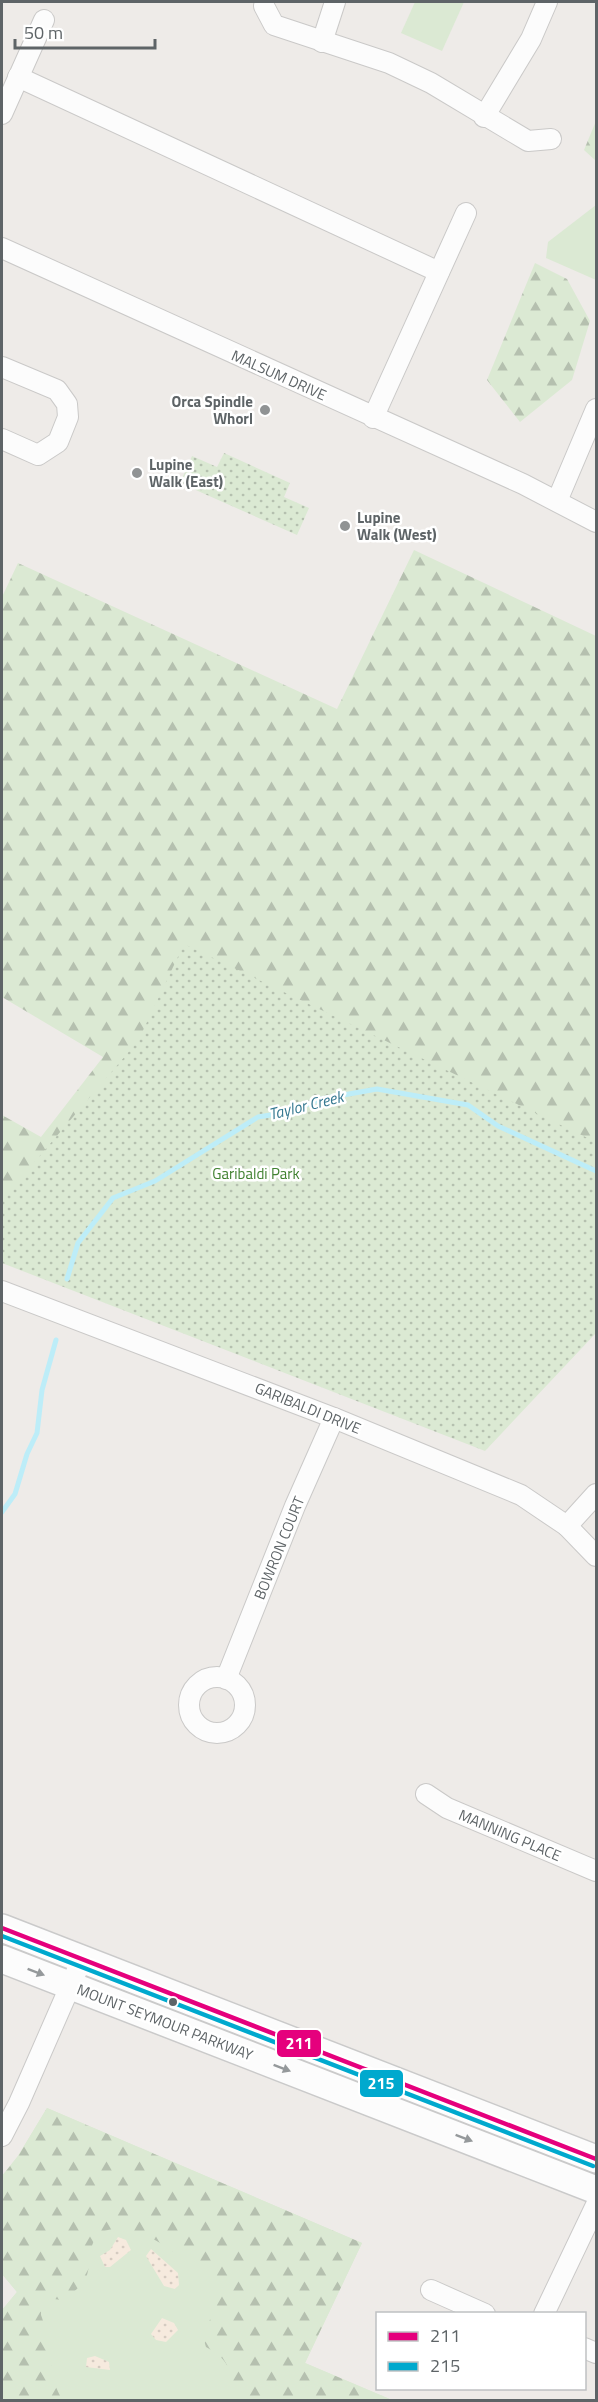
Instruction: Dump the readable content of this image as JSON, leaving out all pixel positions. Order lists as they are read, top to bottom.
{
  "streets": {
    "main road": ["MOUNT SEYMOUR PARKWAY"],
    "street": [
      "MALSUM DRIVE",
      "GARIBALDI DRIVE",
      "BOWRON COURT",
      "MANNING PLACE"
    ]
  },
  "crossings": [
    ["GARIBALDI DRIVE", "BOWRON COURT"]
  ],
  "water": ["Taylor Creek"],
  "parks": ["Garibaldi Park"],
  "places": ["Orca Spindle Whorl", "Lupine Walk (East)", "Lupine Walk (West)"],
  "lines": ["transit line 211", "transit line 215"],
  "legend": ["211", "215"],
  "scale_bar": "50 m"
}
